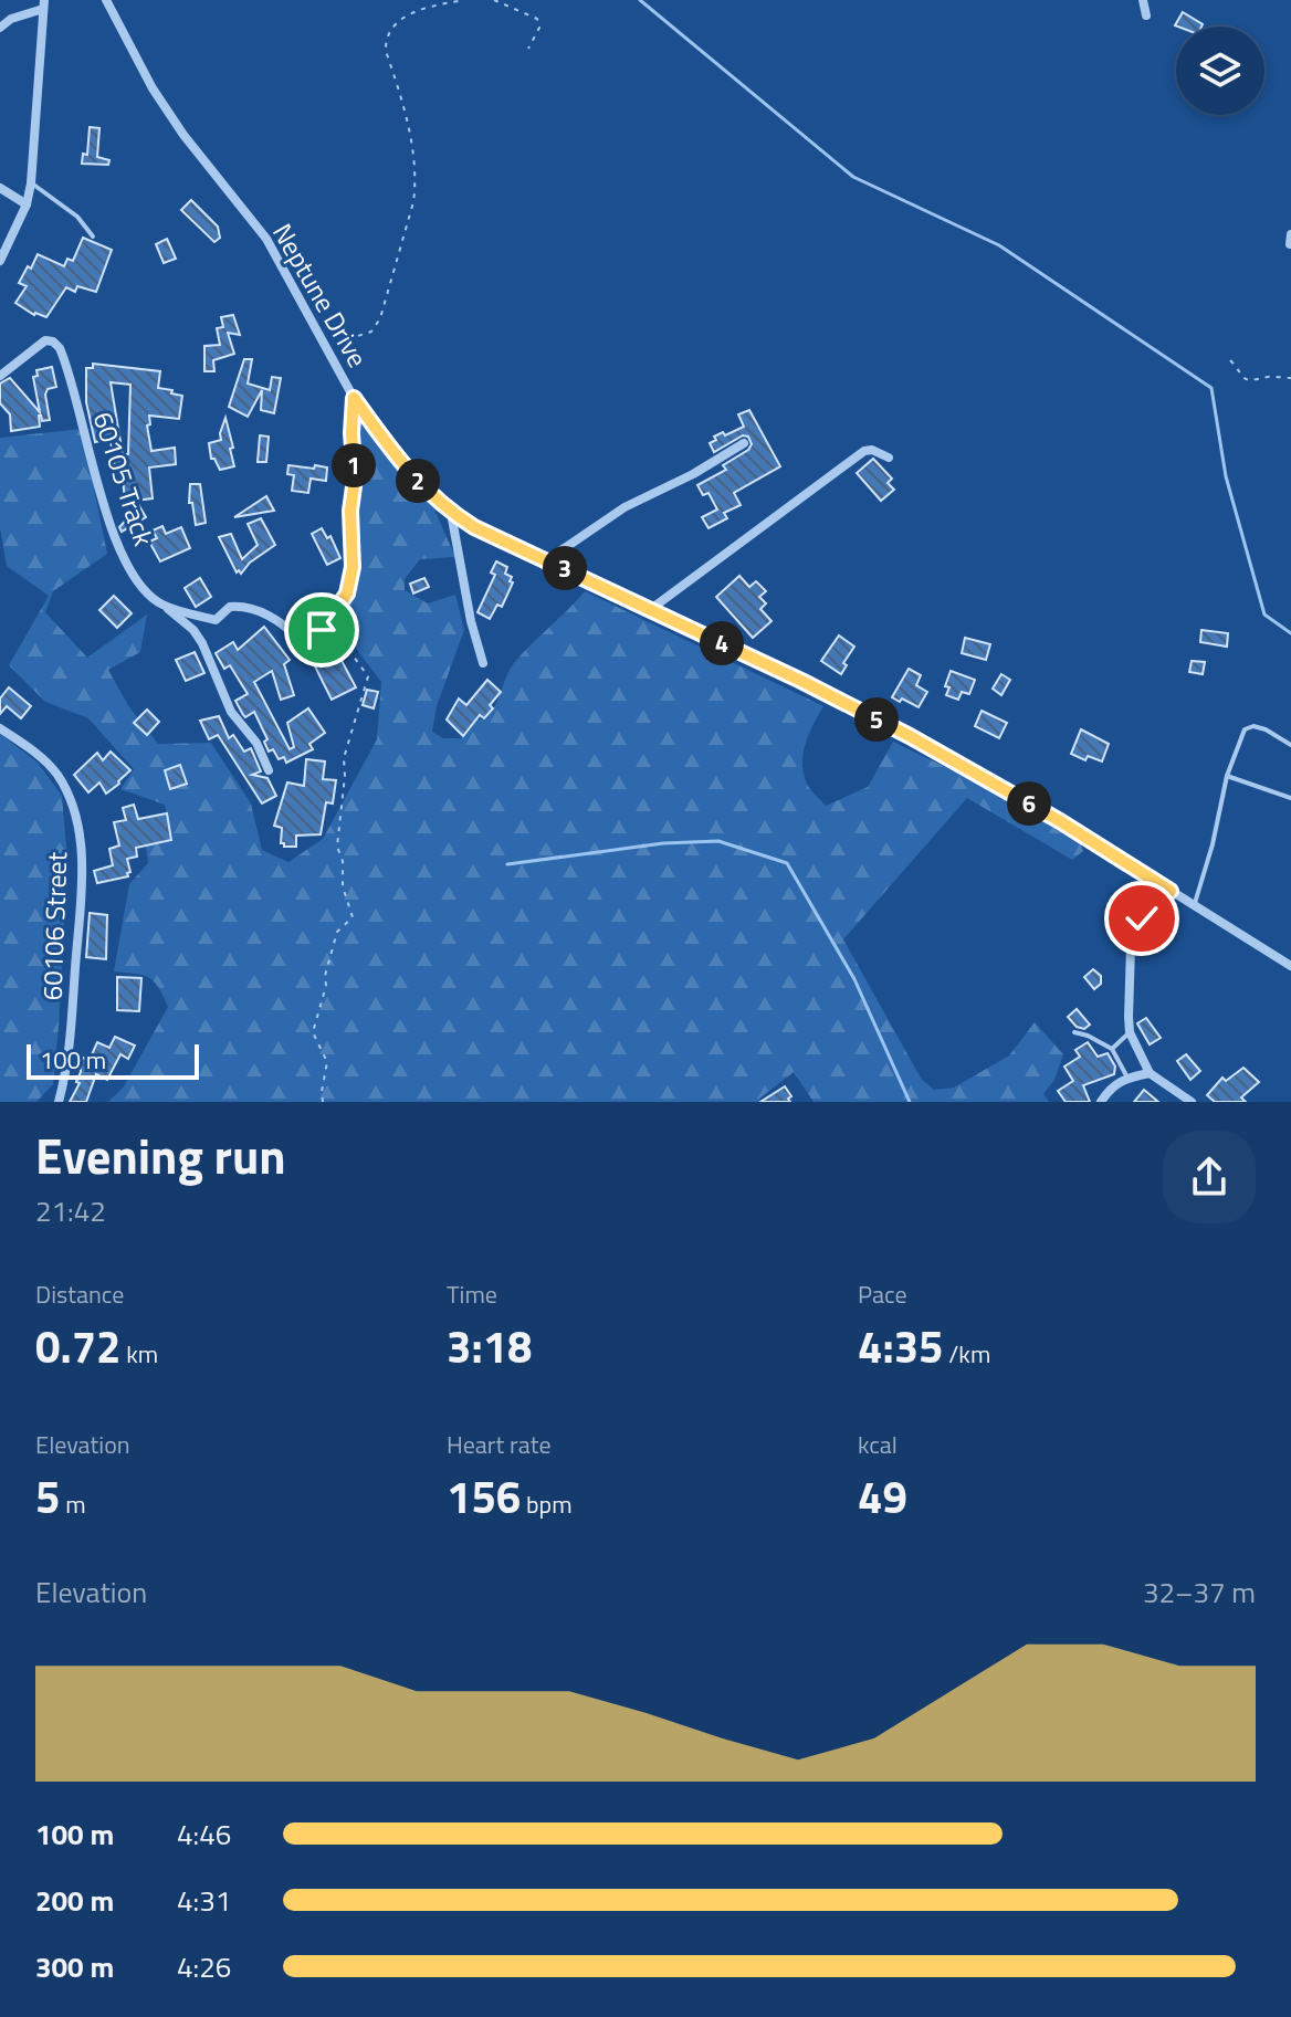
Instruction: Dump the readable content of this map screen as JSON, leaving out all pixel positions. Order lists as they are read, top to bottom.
{
  "streets": {
    "street": ["Neptune Drive", "60105 Track", "60106 Street"]
  },
  "scale_bar": "100 m",
  "page": {
    "pins": [
      "1",
      "2",
      "3",
      "4",
      "5",
      "6"
    ],
    "scale": "100 m",
    "heading": ["Evening run", "21:42"],
    "stats": [
      ["Distance", "0.72 km"],
      ["Time", "3:18"],
      ["Pace", "4:35 /km"],
      ["Elevation", "5 m"],
      ["Heart rate", "156 bpm"],
      ["kcal", "49"]
    ],
    "chart": ["Elevation", "32–37 m"],
    "list": [
      {
        "name": "100 m",
        "note": "4:46"
      },
      {
        "name": "200 m",
        "note": "4:31"
      },
      {
        "name": "300 m",
        "note": "4:26"
      }
    ]
  }
}
